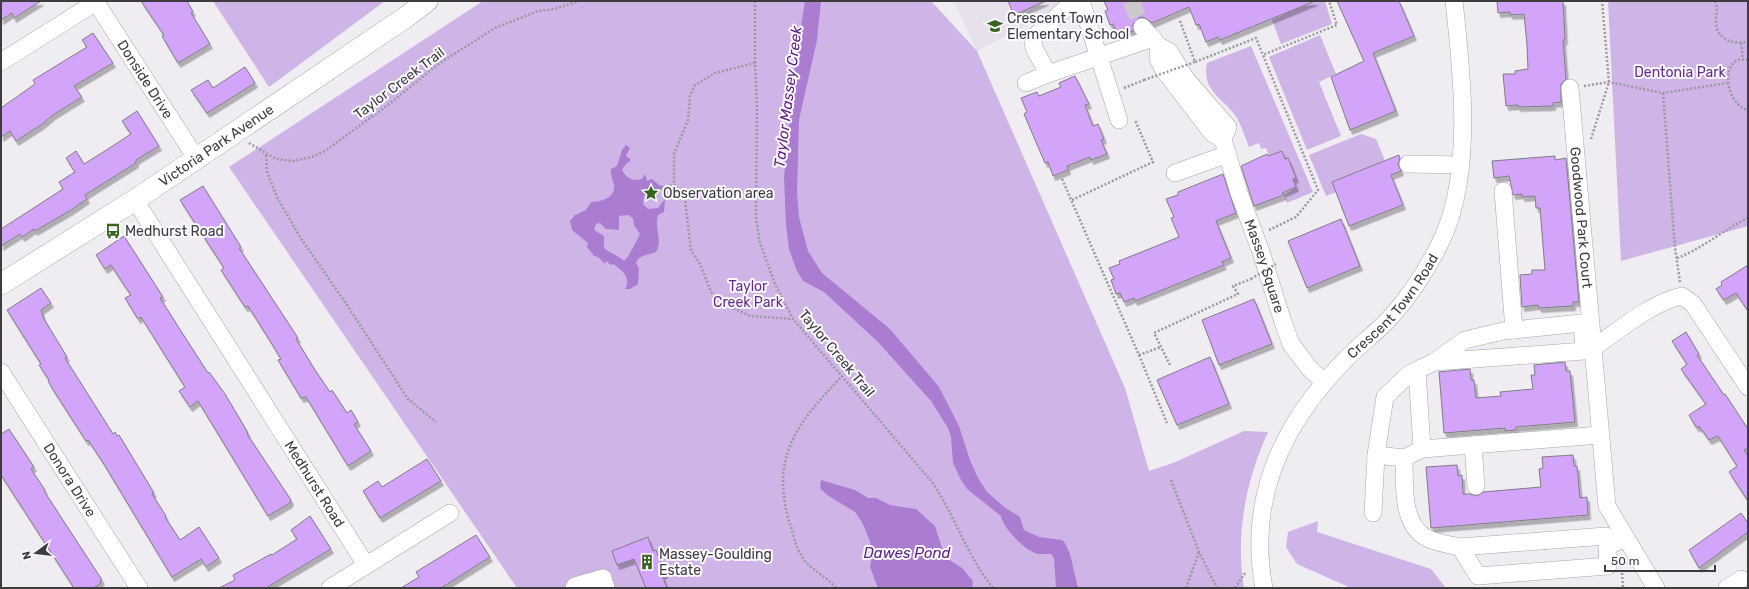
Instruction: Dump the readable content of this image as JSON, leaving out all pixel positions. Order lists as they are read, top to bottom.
{
  "streets": {
    "main road": ["Victoria Park Avenue"],
    "street": [
      "Donside Drive",
      "Goodwood Park Court",
      "Massey Square",
      "Crescent Town Road",
      "Donora Drive",
      "Medhurst Road"
    ],
    "path": ["Taylor Creek Trail"]
  },
  "crossings": [
    ["Donside Drive", "Victoria Park Avenue"],
    ["Taylor Creek Trail", "Victoria Park Avenue"],
    ["Victoria Park Avenue", "Medhurst Road"],
    ["Massey Square", "Crescent Town Road"]
  ],
  "water": ["Taylor Massey Creek", "Dawes Pond"],
  "parks": ["Dentonia Park", "Taylor Creek Park"],
  "places": {
    "school or university": ["Crescent Town Elementary School"],
    "place": ["Observation area"],
    "bus stop": ["Medhurst Road"],
    "building": ["Massey-Goulding Estate"]
  },
  "scale_bar": "50 m",
  "north": "left"
}
